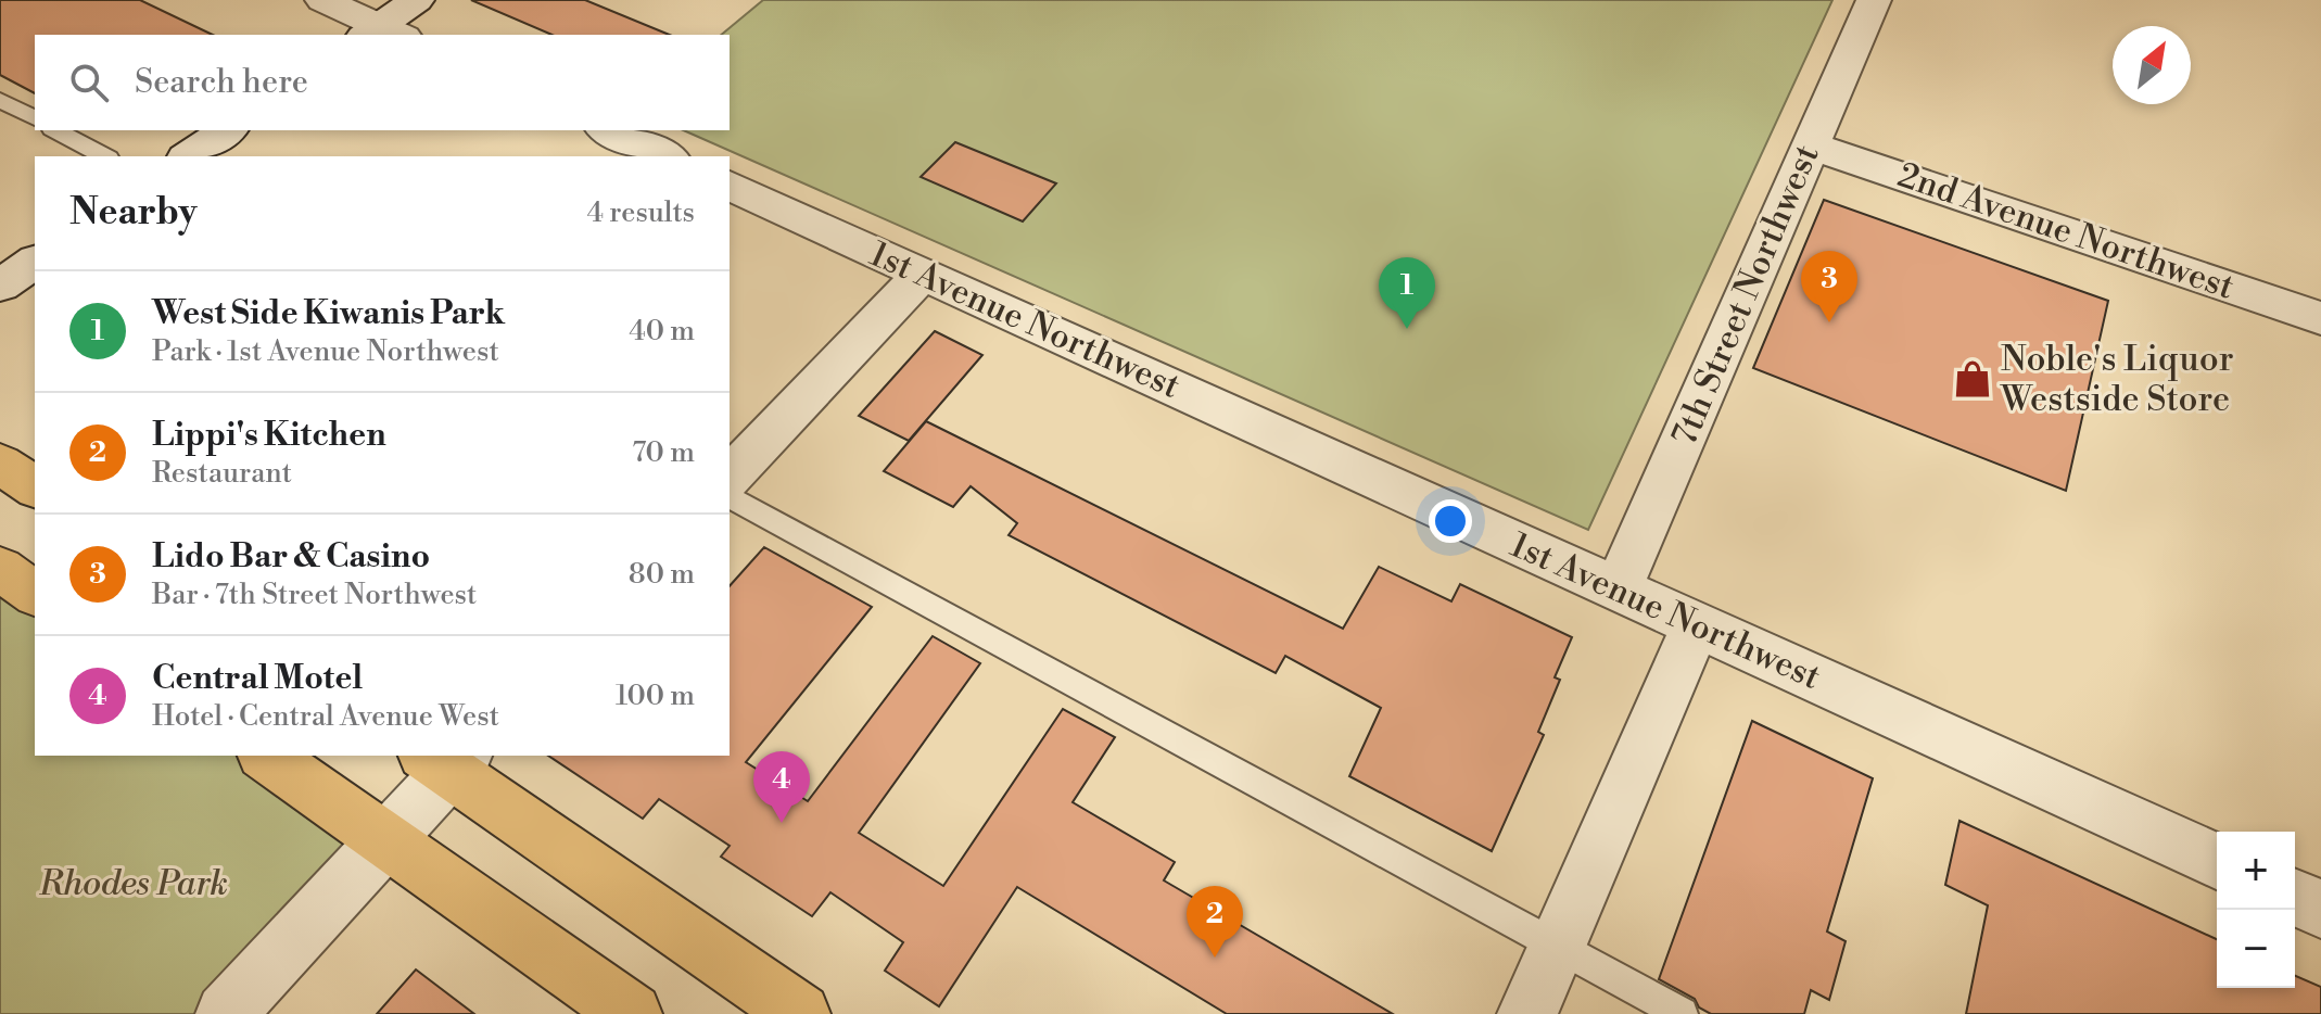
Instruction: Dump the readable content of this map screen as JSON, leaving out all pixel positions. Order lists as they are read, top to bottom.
{
  "streets": {
    "street": ["2nd Avenue Northwest", "7th Street Northwest", "1st Avenue Northwest"]
  },
  "crossings": [
    ["2nd Avenue Northwest", "7th Street Northwest"],
    ["7th Street Northwest", "1st Avenue Northwest"]
  ],
  "parks": ["Rhodes Park"],
  "places": {
    "shop": ["Noble's Liquor Westside Store"]
  },
  "north": "top right",
  "page": {
    "search": "Search here",
    "heading": ["Nearby", "4 results"],
    "pins": [
      "3",
      "1",
      "4",
      "2"
    ],
    "list": [
      {
        "mark": "1",
        "name": "West Side Kiwanis Park",
        "note": "Park · 1st Avenue Northwest",
        "value": "40 m"
      },
      {
        "mark": "2",
        "name": "Lippi's Kitchen",
        "note": "Restaurant",
        "value": "70 m"
      },
      {
        "mark": "3",
        "name": "Lido Bar & Casino",
        "note": "Bar · 7th Street Northwest",
        "value": "80 m"
      },
      {
        "mark": "4",
        "name": "Central Motel",
        "note": "Hotel · Central Avenue West",
        "value": "100 m"
      }
    ],
    "map_buttons": ["+", "−"]
  }
}
